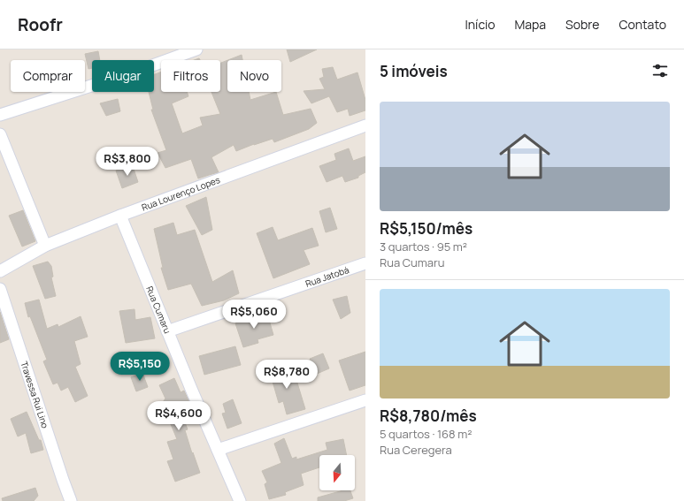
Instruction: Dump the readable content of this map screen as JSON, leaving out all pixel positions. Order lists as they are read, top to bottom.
{
  "streets": {
    "street": [
      "Rua Lourenço Lopes",
      "Rua Jatobá",
      "Rua Cumaru",
      "Travessa Rui Lino"
    ]
  },
  "crossings": [
    ["Rua Lourenço Lopes", "Rua Cumaru"],
    ["Rua Jatobá", "Rua Cumaru"]
  ],
  "north": "bottom",
  "page": {
    "header": "Roofr",
    "nav": [
      "Início",
      "Mapa",
      "Sobre",
      "Contato"
    ],
    "heading": "5 imóveis",
    "chip": [
      "Comprar",
      "Alugar",
      "Filtros",
      "Novo"
    ],
    "list": [
      {
        "name": "R$5,150/mês",
        "note": "3 quartos · 95 m² · Rua Cumaru"
      },
      {
        "name": "R$8,780/mês",
        "note": "5 quartos · 168 m² · Rua Ceregera"
      }
    ],
    "price": [
      "R$3,800",
      "R$5,060",
      "R$5,150",
      "R$8,780",
      "R$4,600"
    ]
  }
}
